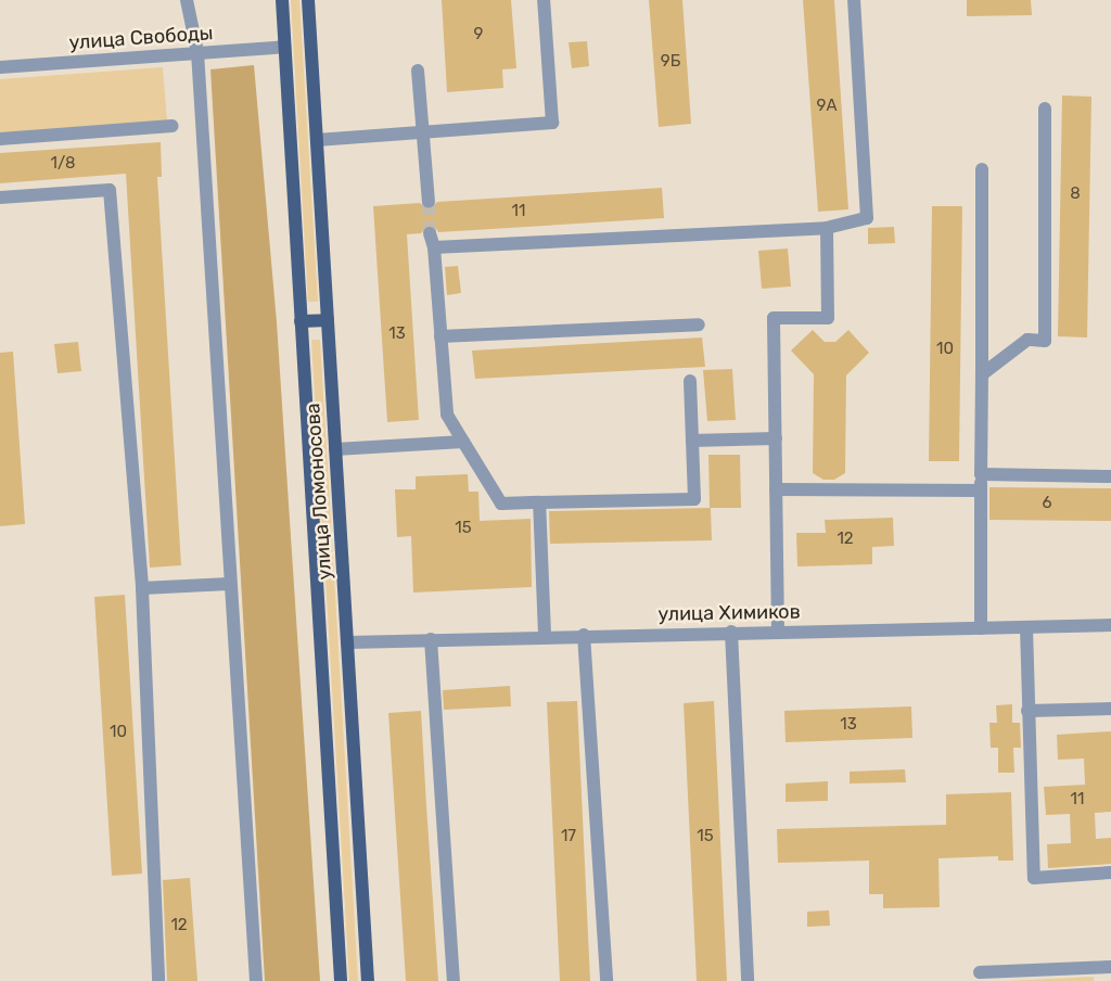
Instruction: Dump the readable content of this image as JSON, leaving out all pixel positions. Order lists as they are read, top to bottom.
{
  "streets": {
    "main road": ["улица Ломоносова"],
    "street": ["улица Свободы", "улица Химиков"]
  },
  "crossings": [
    ["улица Свободы", "улица Ломоносова"],
    ["улица Ломоносова", "улица Химиков"]
  ],
  "house_numbers": [
    "9",
    "9Б",
    "9А",
    "1/8",
    "8",
    "11",
    "13",
    "10",
    "6",
    "15",
    "12",
    "13",
    "10",
    "11",
    "17",
    "15",
    "12"
  ]
}
